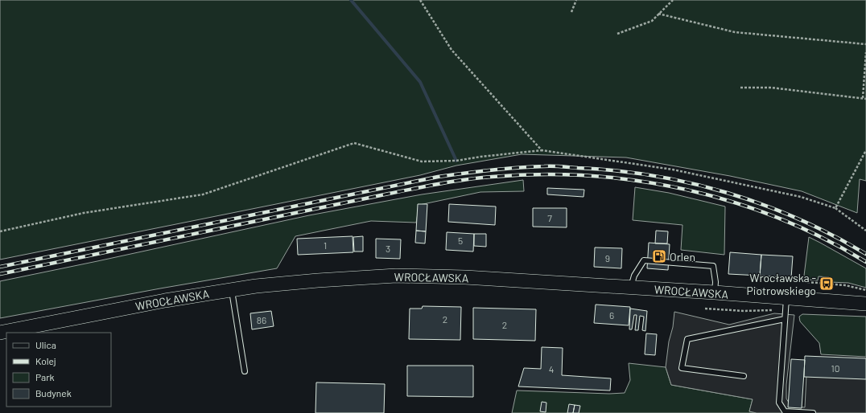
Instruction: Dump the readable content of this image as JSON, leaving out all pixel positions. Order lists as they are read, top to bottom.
{
  "streets": {
    "main road": ["WROCŁAWSKA"]
  },
  "places": {
    "fuel station": ["Orlen"],
    "bus stop": ["Wrocławska - Piotrowskiego"]
  },
  "house_numbers": [
    "7",
    "5",
    "1",
    "3",
    "9",
    "6",
    "2",
    "86",
    "2",
    "10",
    "4"
  ],
  "legend": [
    "Ulica",
    "Kolej",
    "Park",
    "Budynek"
  ]
}
